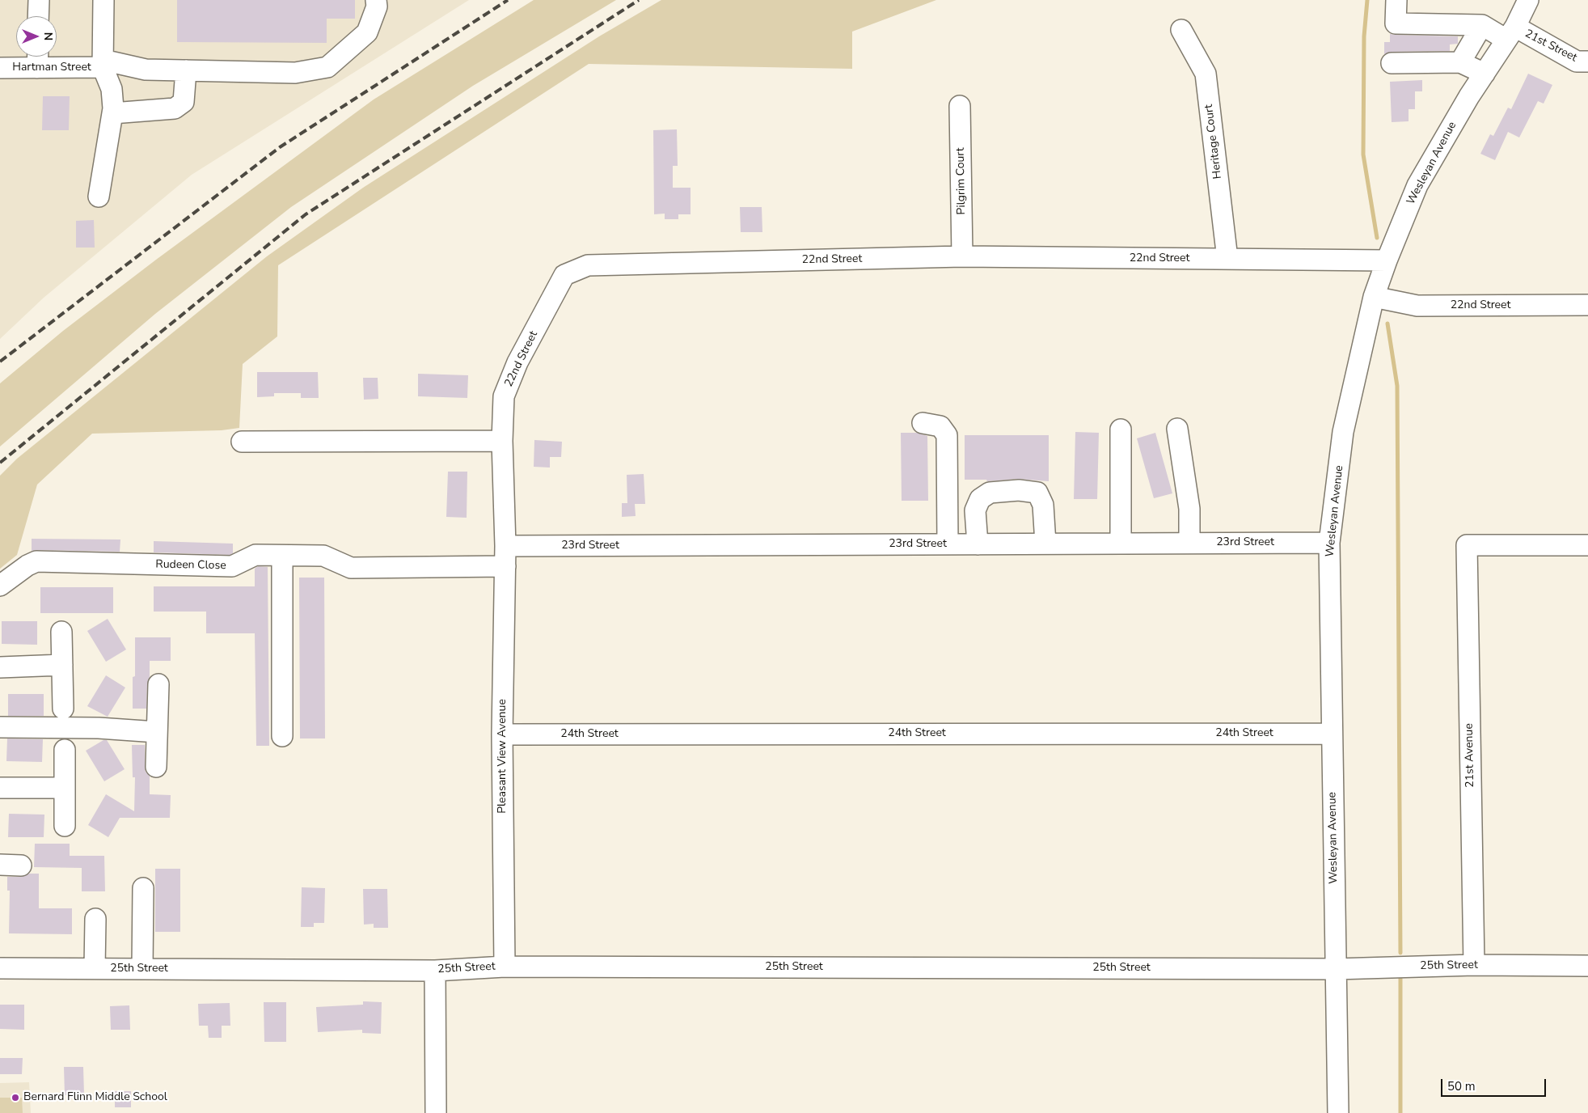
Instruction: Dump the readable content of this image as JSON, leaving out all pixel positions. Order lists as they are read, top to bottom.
{
  "streets": {
    "street": [
      "21st Street",
      "Hartman Street",
      "Heritage Court",
      "Wesleyan Avenue",
      "Pilgrim Court",
      "22nd Street",
      "23rd Street",
      "Rudeen Close",
      "24th Street",
      "21st Avenue",
      "Pleasant View Avenue",
      "25th Street"
    ]
  },
  "crossings": [
    ["21st Street", "Wesleyan Avenue"],
    ["Heritage Court", "22nd Street"],
    ["Wesleyan Avenue", "22nd Street"],
    ["Wesleyan Avenue", "23rd Street"],
    ["Wesleyan Avenue", "24th Street"],
    ["Wesleyan Avenue", "25th Street"],
    ["Pilgrim Court", "22nd Street"],
    ["22nd Street", "23rd Street"],
    ["22nd Street", "Pleasant View Avenue"],
    ["23rd Street", "Pleasant View Avenue"],
    ["Rudeen Close", "Pleasant View Avenue"],
    ["24th Street", "Pleasant View Avenue"],
    ["21st Avenue", "25th Street"],
    ["Pleasant View Avenue", "25th Street"]
  ],
  "places": ["Bernard Flinn Middle School"],
  "scale_bar": "50 m",
  "north": "right"
}
